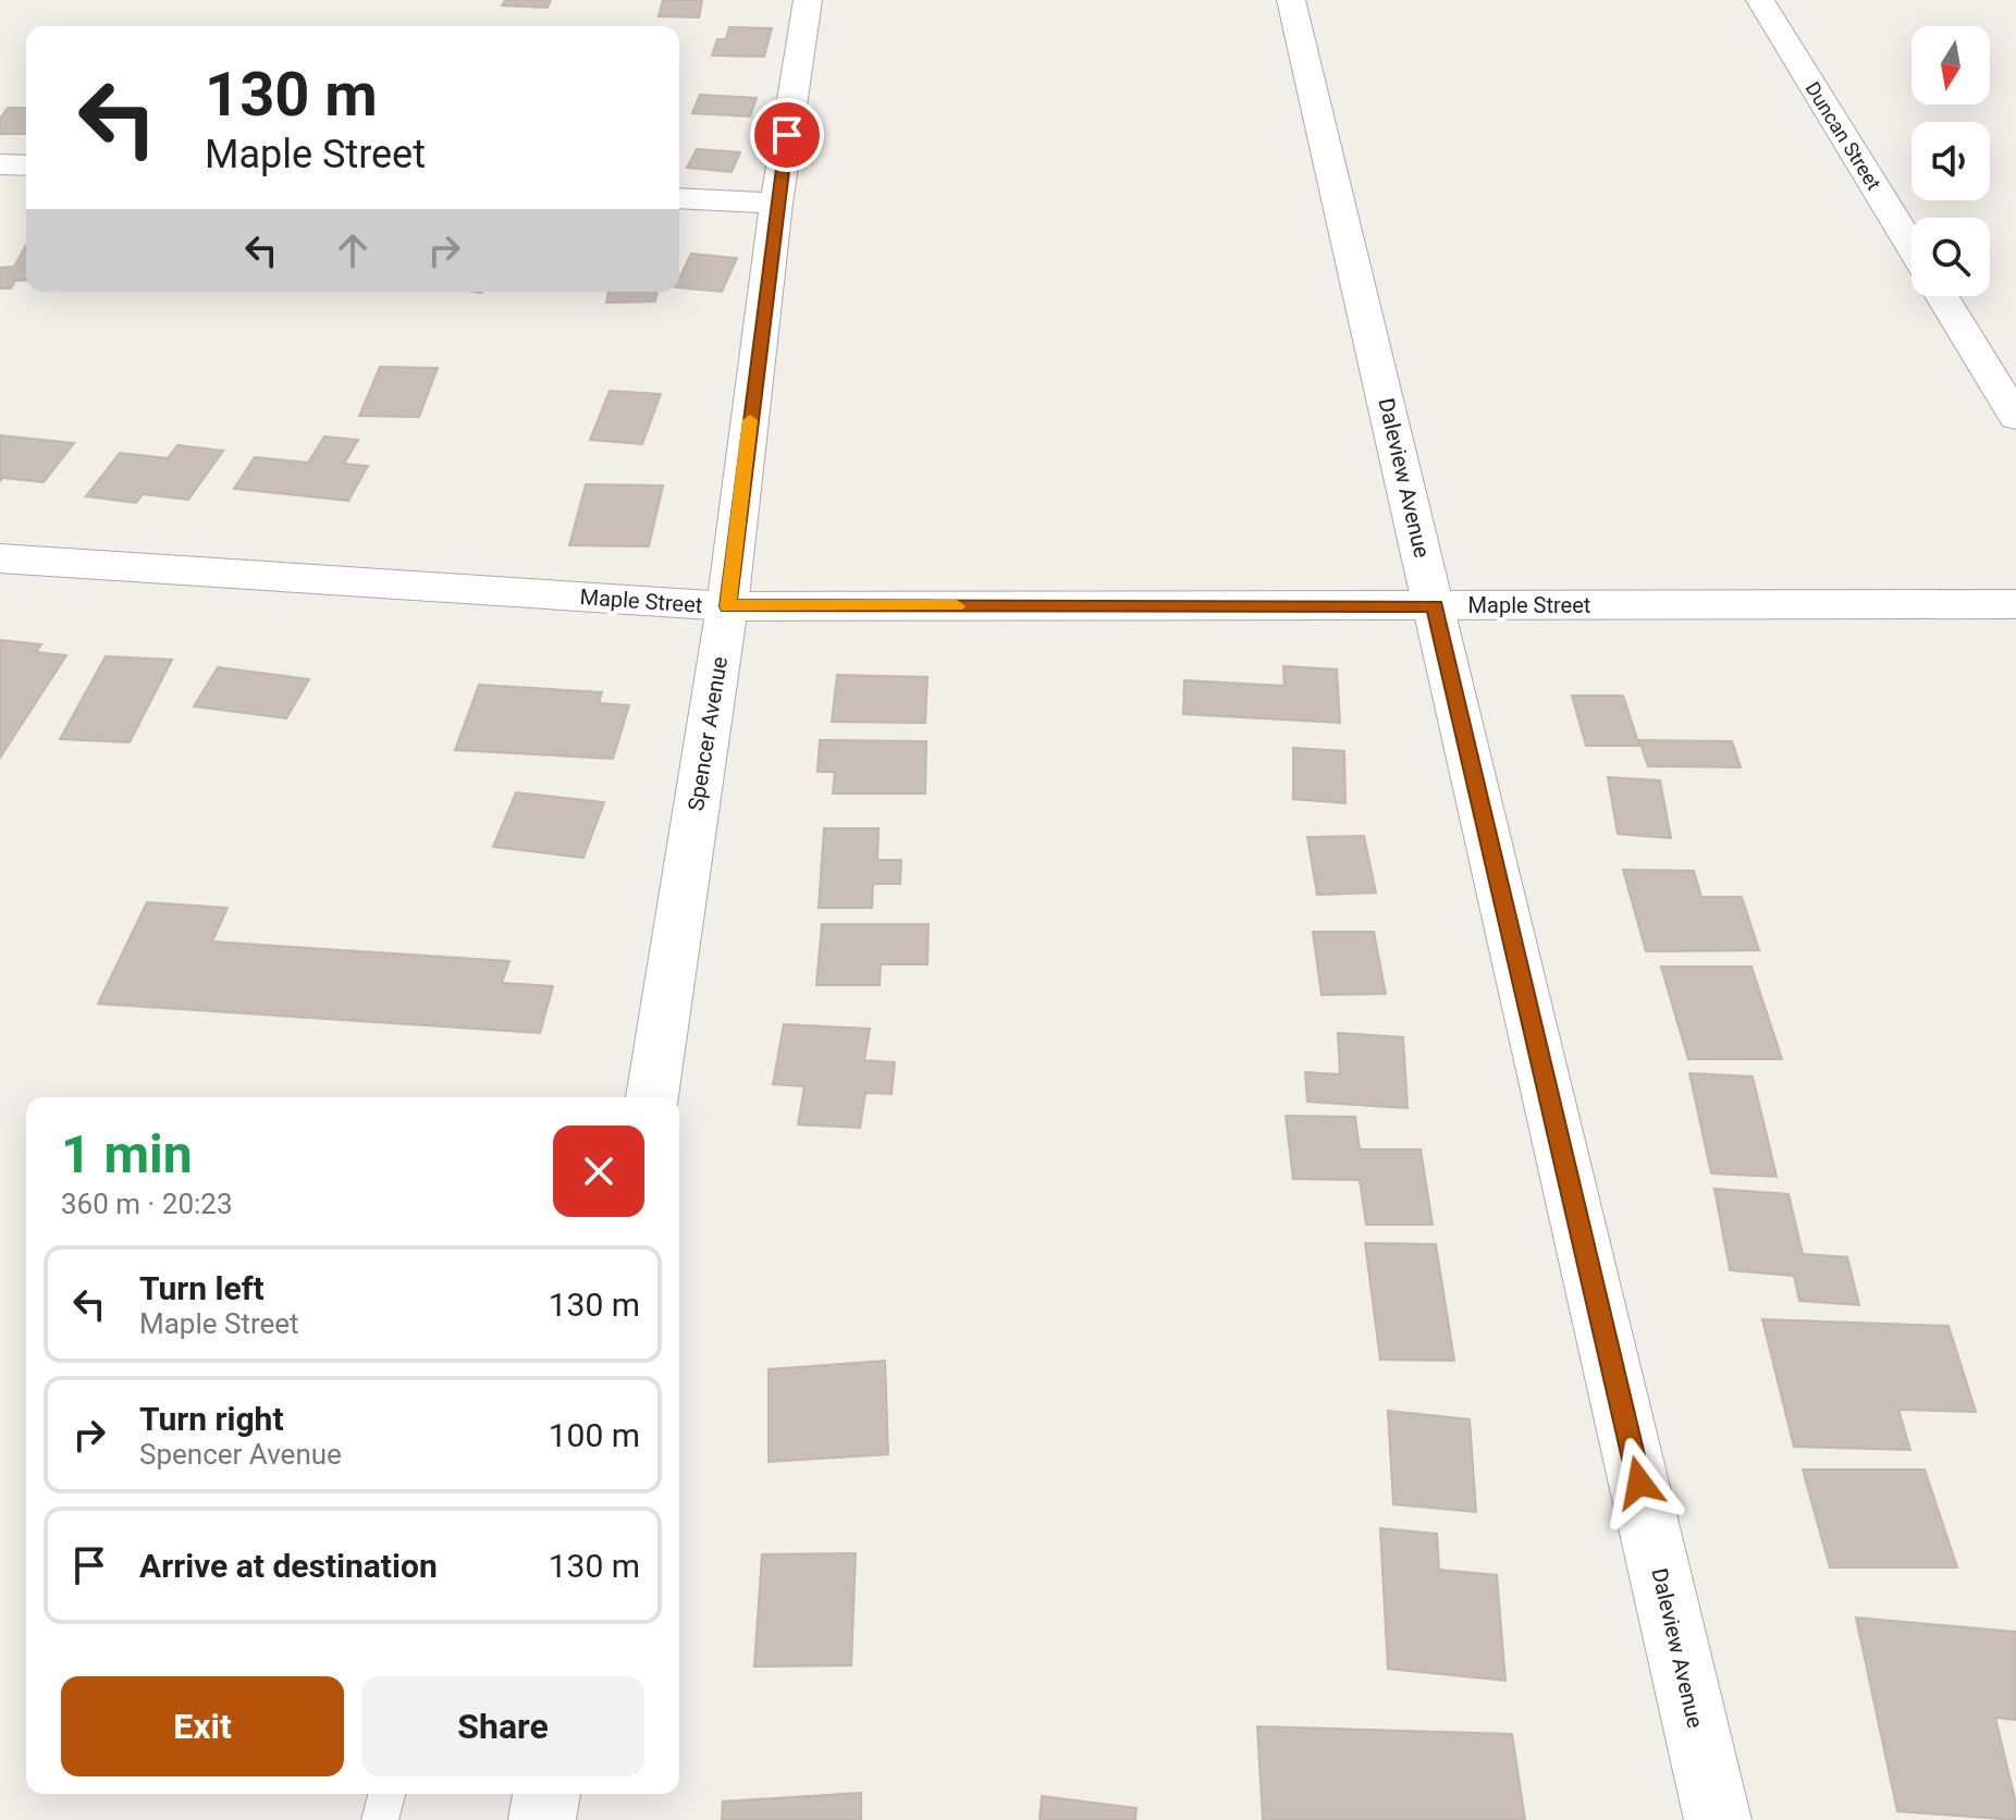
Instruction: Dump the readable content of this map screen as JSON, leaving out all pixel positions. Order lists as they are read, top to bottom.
{
  "streets": {
    "street": [
      "Duncan Street",
      "Daleview Avenue",
      "Maple Street",
      "Spencer Avenue"
    ]
  },
  "crossings": [
    ["Daleview Avenue", "Maple Street"],
    ["Maple Street", "Spencer Avenue"]
  ],
  "north": "bottom",
  "page": {
    "turn": ["130 m", "Maple Street"],
    "heading": ["1 min", "360 m · 20:23"],
    "list": [
      {
        "name": "Turn left",
        "note": "Maple Street",
        "value": "130 m"
      },
      {
        "name": "Turn right",
        "note": "Spencer Avenue",
        "value": "100 m"
      },
      {
        "name": "Arrive at destination",
        "value": "130 m"
      }
    ],
    "buttons": ["Exit", "Share"]
  }
}
